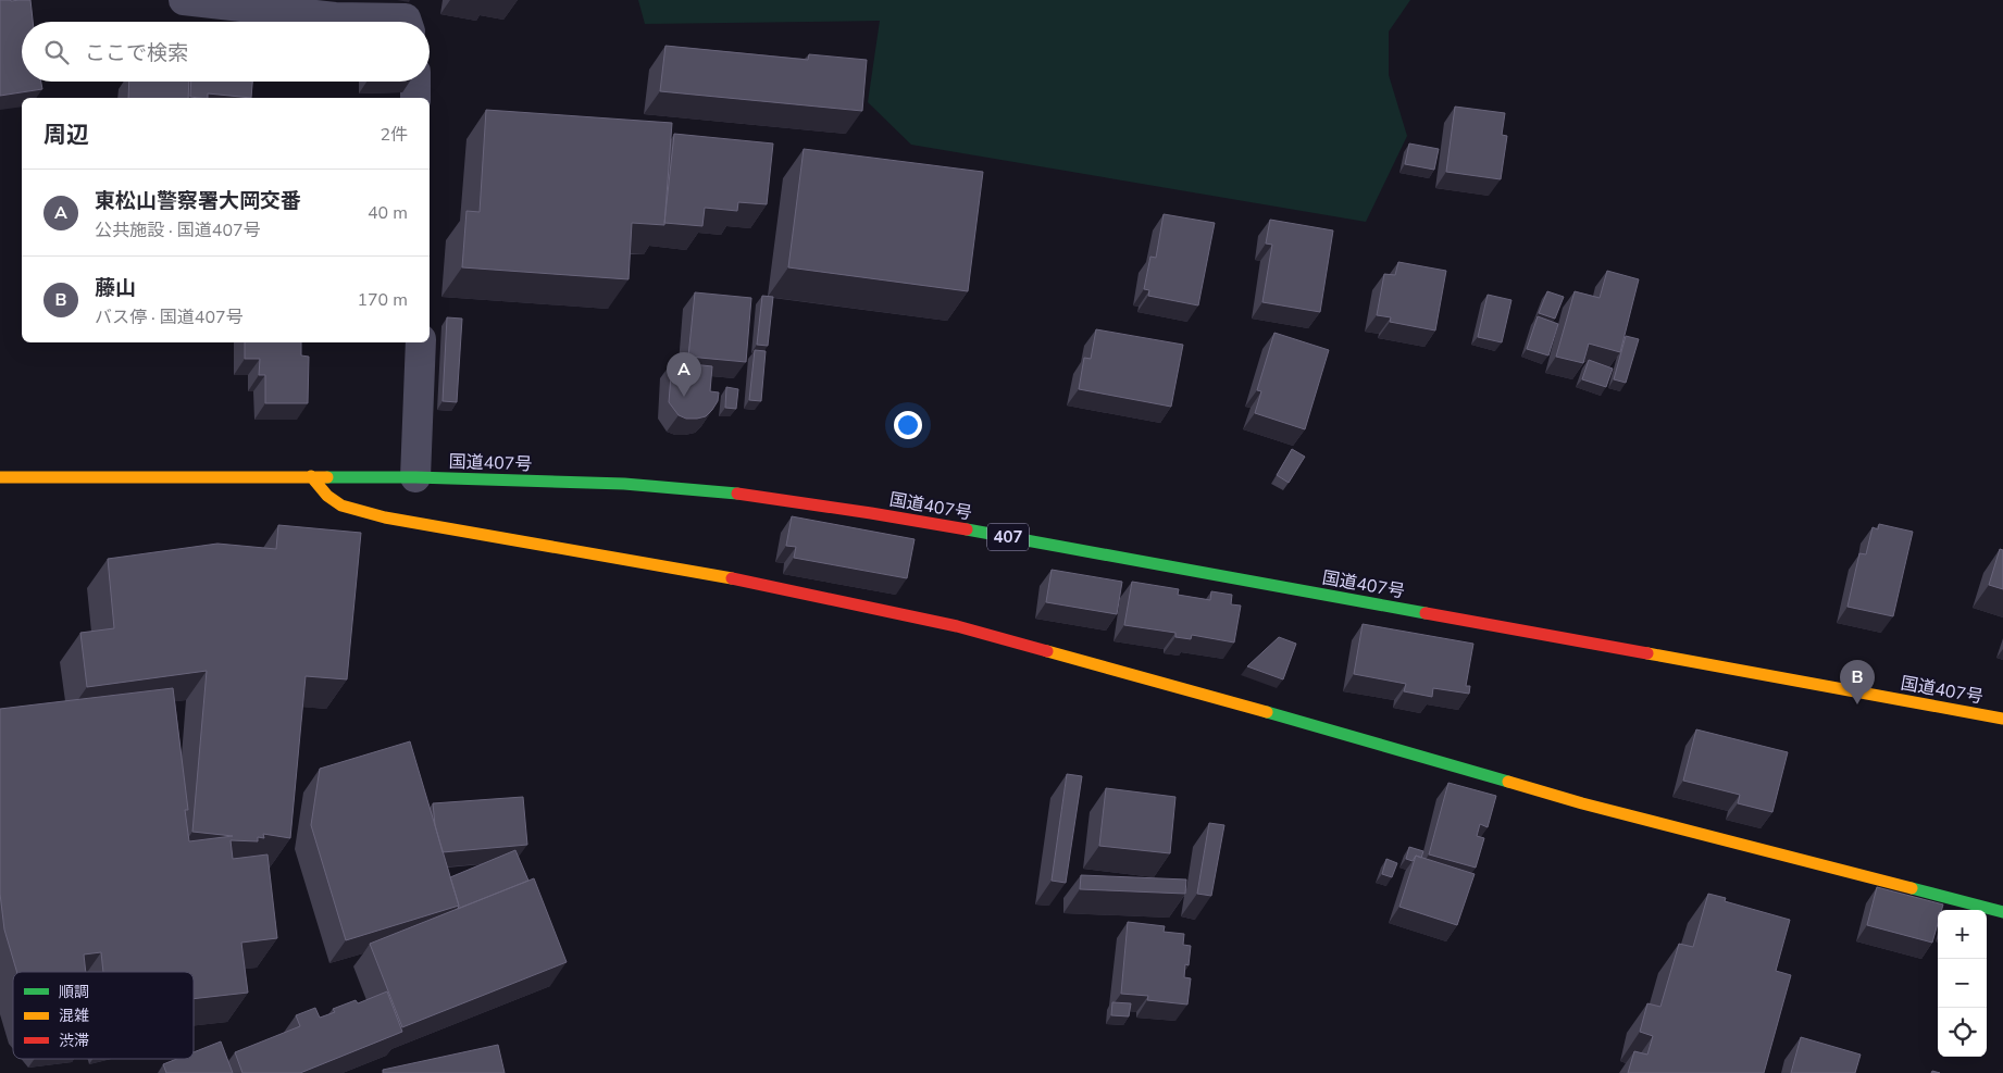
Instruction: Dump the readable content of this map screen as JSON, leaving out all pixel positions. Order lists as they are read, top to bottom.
{
  "streets": {
    "main road": ["国道407号", "407"]
  },
  "legend": ["順調", "混雑", "渋滞"],
  "page": {
    "search": "ここで検索",
    "heading": ["周辺", "2件"],
    "list": [
      {
        "mark": "A",
        "name": "東松山警察署大岡交番",
        "note": "公共施設 · 国道407号",
        "value": "40 m"
      },
      {
        "mark": "B",
        "name": "藤山",
        "note": "バス停 · 国道407号",
        "value": "170 m"
      }
    ],
    "pins": ["A", "B"],
    "map_buttons": ["+", "−"]
  }
}
